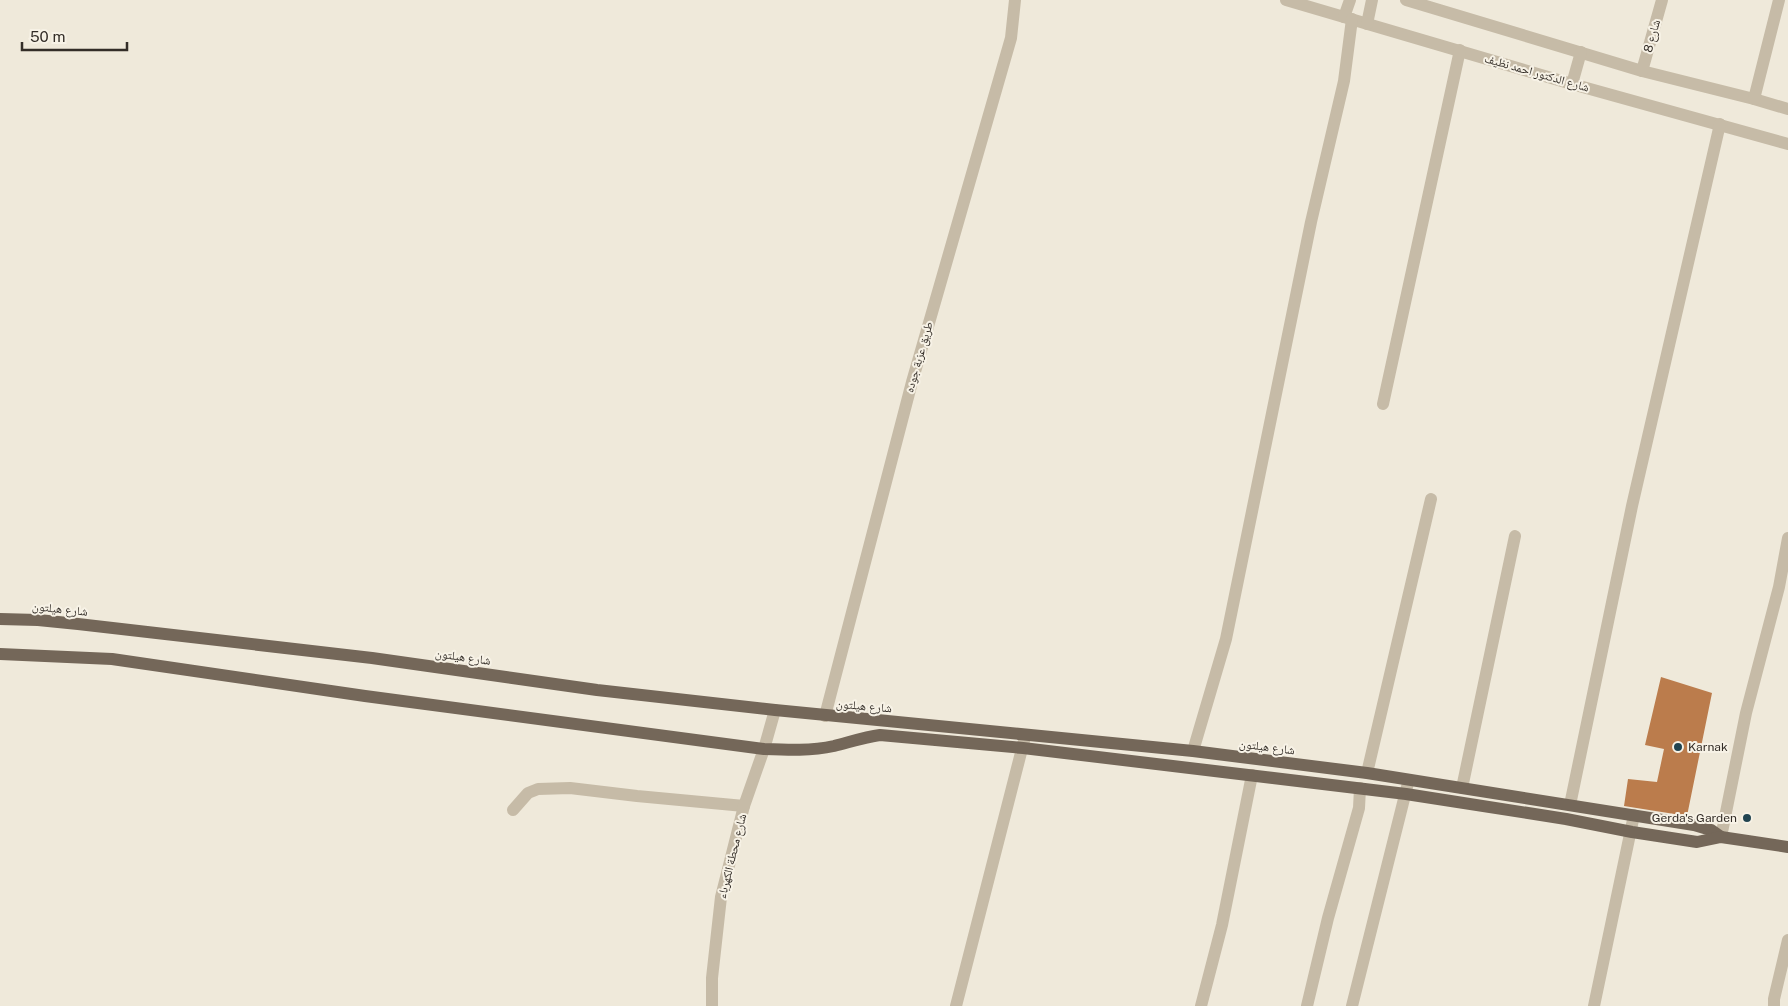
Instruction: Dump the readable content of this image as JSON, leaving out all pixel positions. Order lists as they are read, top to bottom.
{
  "streets": {
    "main road": ["شارع هيلتون"],
    "street": [
      "شارع 8",
      "شارع الدكتور احمد نظيف",
      "طريق عزبة جوده",
      "شارع محطة الكهرباء"
    ]
  },
  "crossings": [
    ["طريق عزبة جوده", "شارع هيلتون"],
    ["شارع هيلتون", "شارع محطة الكهرباء"]
  ],
  "places": ["Karnak", "Gerda's Garden"],
  "scale_bar": "50 m"
}
